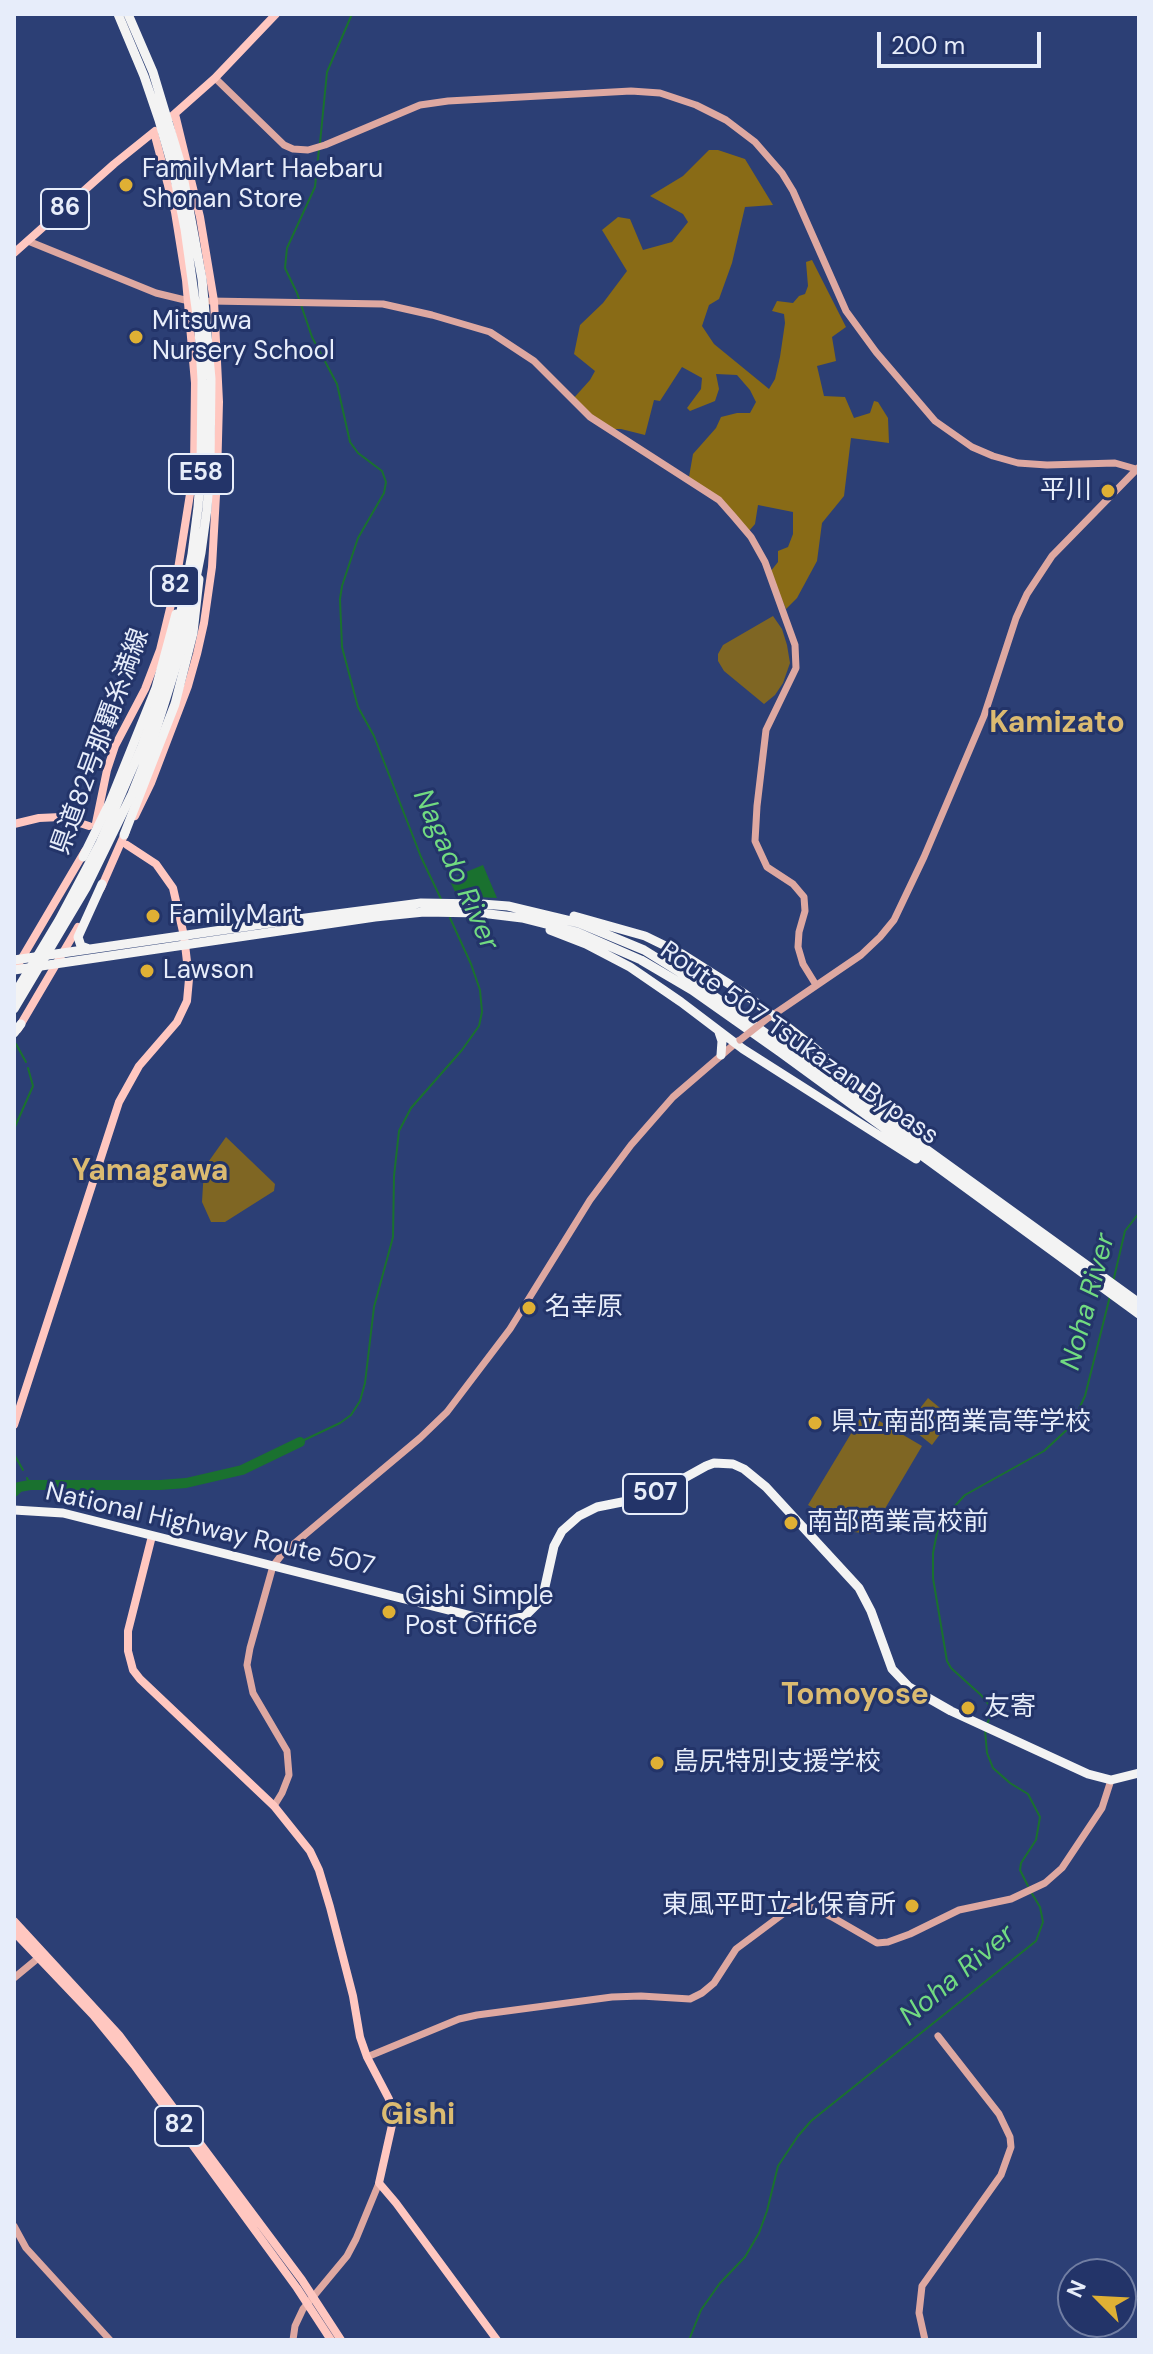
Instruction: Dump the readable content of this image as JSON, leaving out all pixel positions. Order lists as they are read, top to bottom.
{
  "streets": {
    "highway": [
      "E58",
      "Route 507 Tsukazan Bypass",
      "507",
      "National Highway Route 507"
    ],
    "main road": ["86", "82", "県道82号那覇糸満線"]
  },
  "crossings": [
    ["86", "県道82号那覇糸満線"],
    ["県道82号那覇糸満線", "Route 507 Tsukazan Bypass"]
  ],
  "districts": [
    "Kamizato",
    "Yamagawa",
    "Tomoyose",
    "Gishi"
  ],
  "water": ["Nagado River", "Noha River"],
  "places": [
    "FamilyMart Haebaru Shonan Store",
    "Mitsuwa Nursery School",
    "平川",
    "FamilyMart",
    "Lawson",
    "名幸原",
    "県立南部商業高等学校",
    "南部商業高校前",
    "Gishi Simple Post Office",
    "友寄",
    "島尻特別支援学校",
    "東風平町立北保育所"
  ],
  "scale_bar": "200 m",
  "north": "top left"
}
